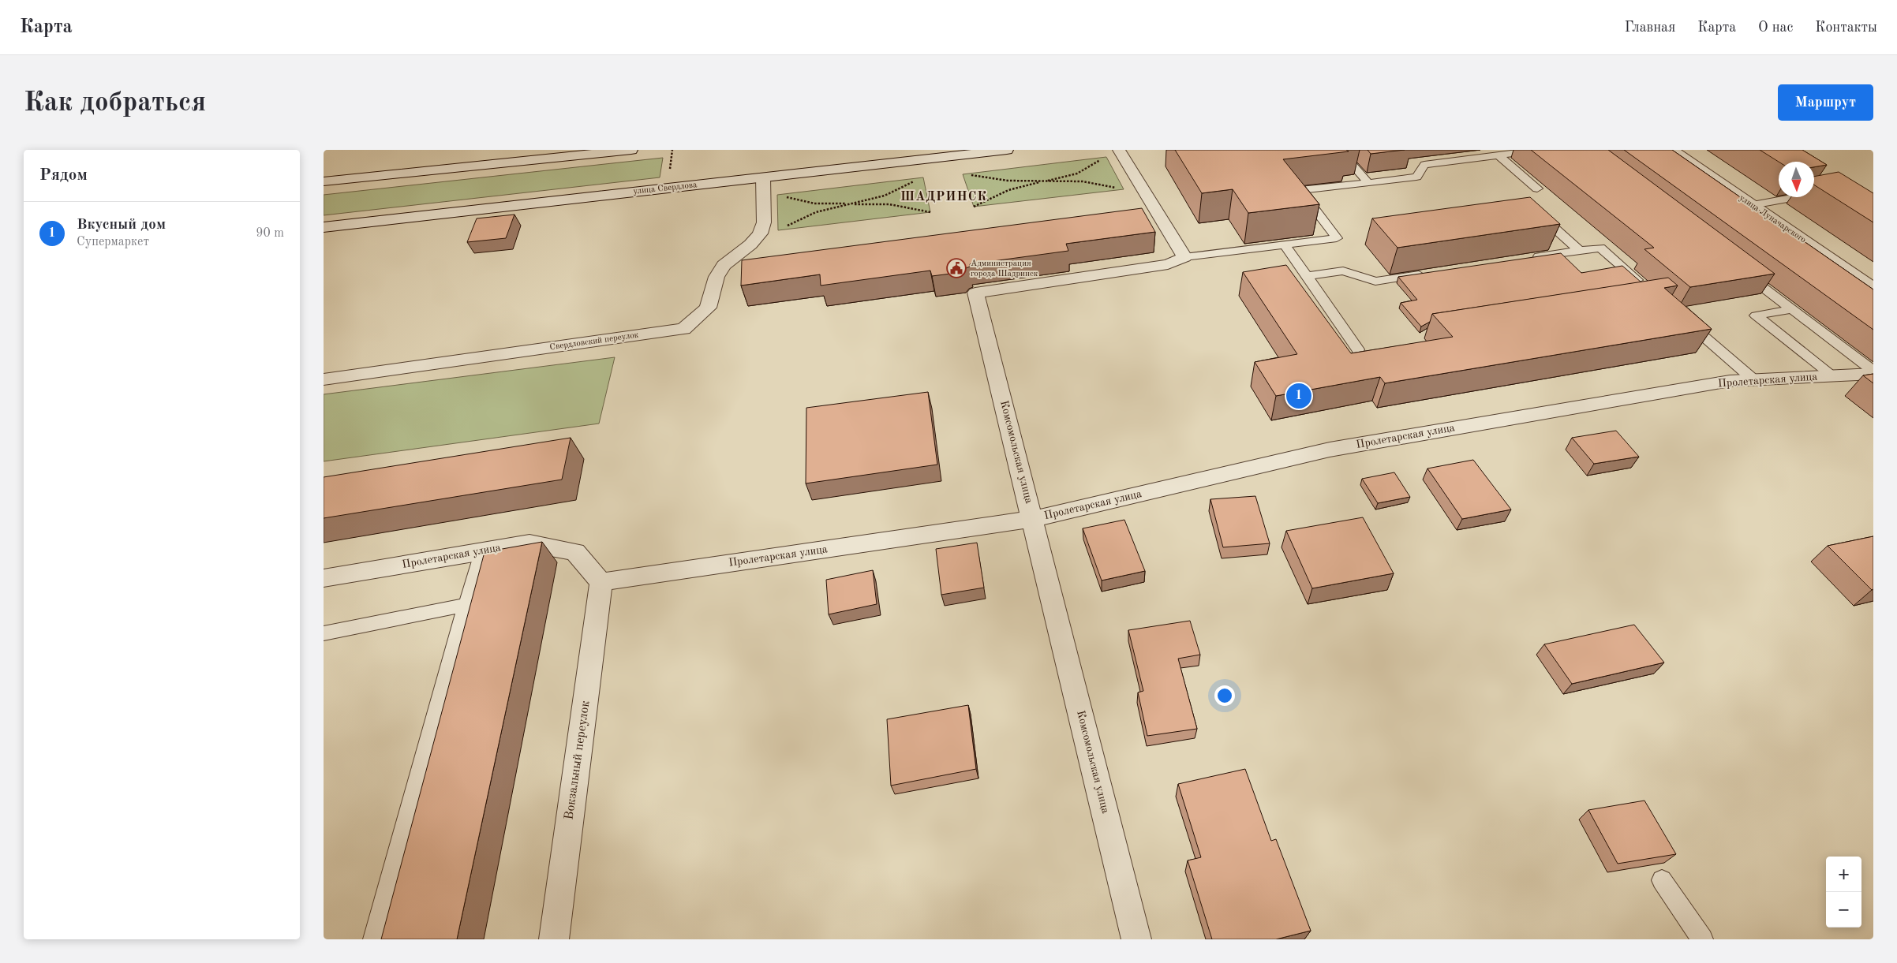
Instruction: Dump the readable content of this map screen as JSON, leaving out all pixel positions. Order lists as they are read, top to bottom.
{
  "streets": {
    "street": [
      "улица Свердлова",
      "улица Луначарского",
      "Свердловский переулок",
      "Пролетарская улица",
      "Комсомольская улица",
      "Вокзальный переулок"
    ]
  },
  "crossings": [
    ["улица Свердлова", "Свердловский переулок"],
    ["Пролетарская улица", "Комсомольская улица"],
    ["Пролетарская улица", "Вокзальный переулок"]
  ],
  "districts": ["ШАДРИНСК"],
  "places": {
    "public building": ["Администрация города Шадринск"]
  },
  "north": "bottom",
  "page": {
    "header": "Карта",
    "nav": [
      "Главная",
      "Карта",
      "О нас",
      "Контакты"
    ],
    "buttons": "Маршрут",
    "title": "Как добраться",
    "heading": "Рядом",
    "list": [
      {
        "mark": "1",
        "name": "Вкусный дом",
        "note": "Супермаркет",
        "value": "90 m"
      }
    ],
    "pins": "1",
    "map_buttons": ["+", "−"]
  }
}
